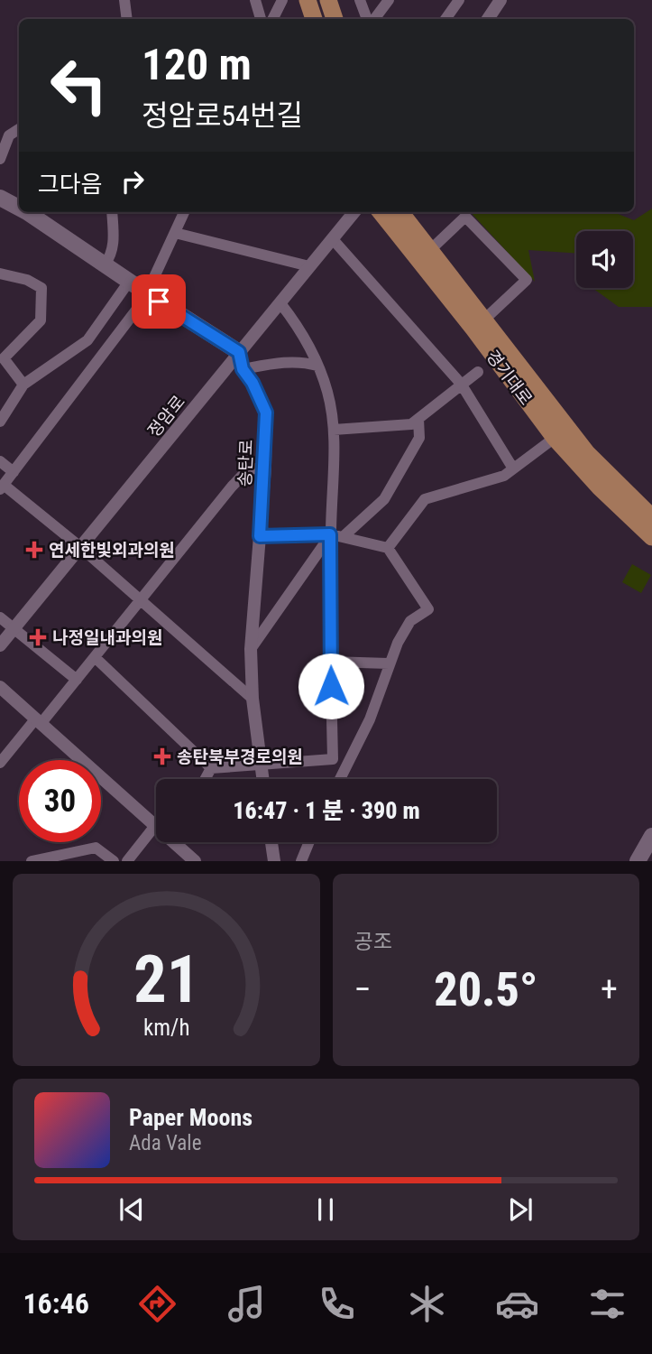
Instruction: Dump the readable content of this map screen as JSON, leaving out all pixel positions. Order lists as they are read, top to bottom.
{
  "streets": {
    "main road": ["경기대로", "송탄로"]
  },
  "places": {
    "health": ["연세한빛외과의원", "나정일내과의원", "송탄북부경로의원"]
  },
  "page": {
    "turn": ["120 m", "정암로54번길"],
    "then": "그다음",
    "limit": "30",
    "trip": "16:47 · 1 분 · 390 m",
    "tile": "공조",
    "heat": ["−", "20.5°", "+"],
    "song": ["Paper Moons", "Ada Vale"],
    "tabs": "16:46",
    "gauge": ["21", "km/h"]
  }
}
